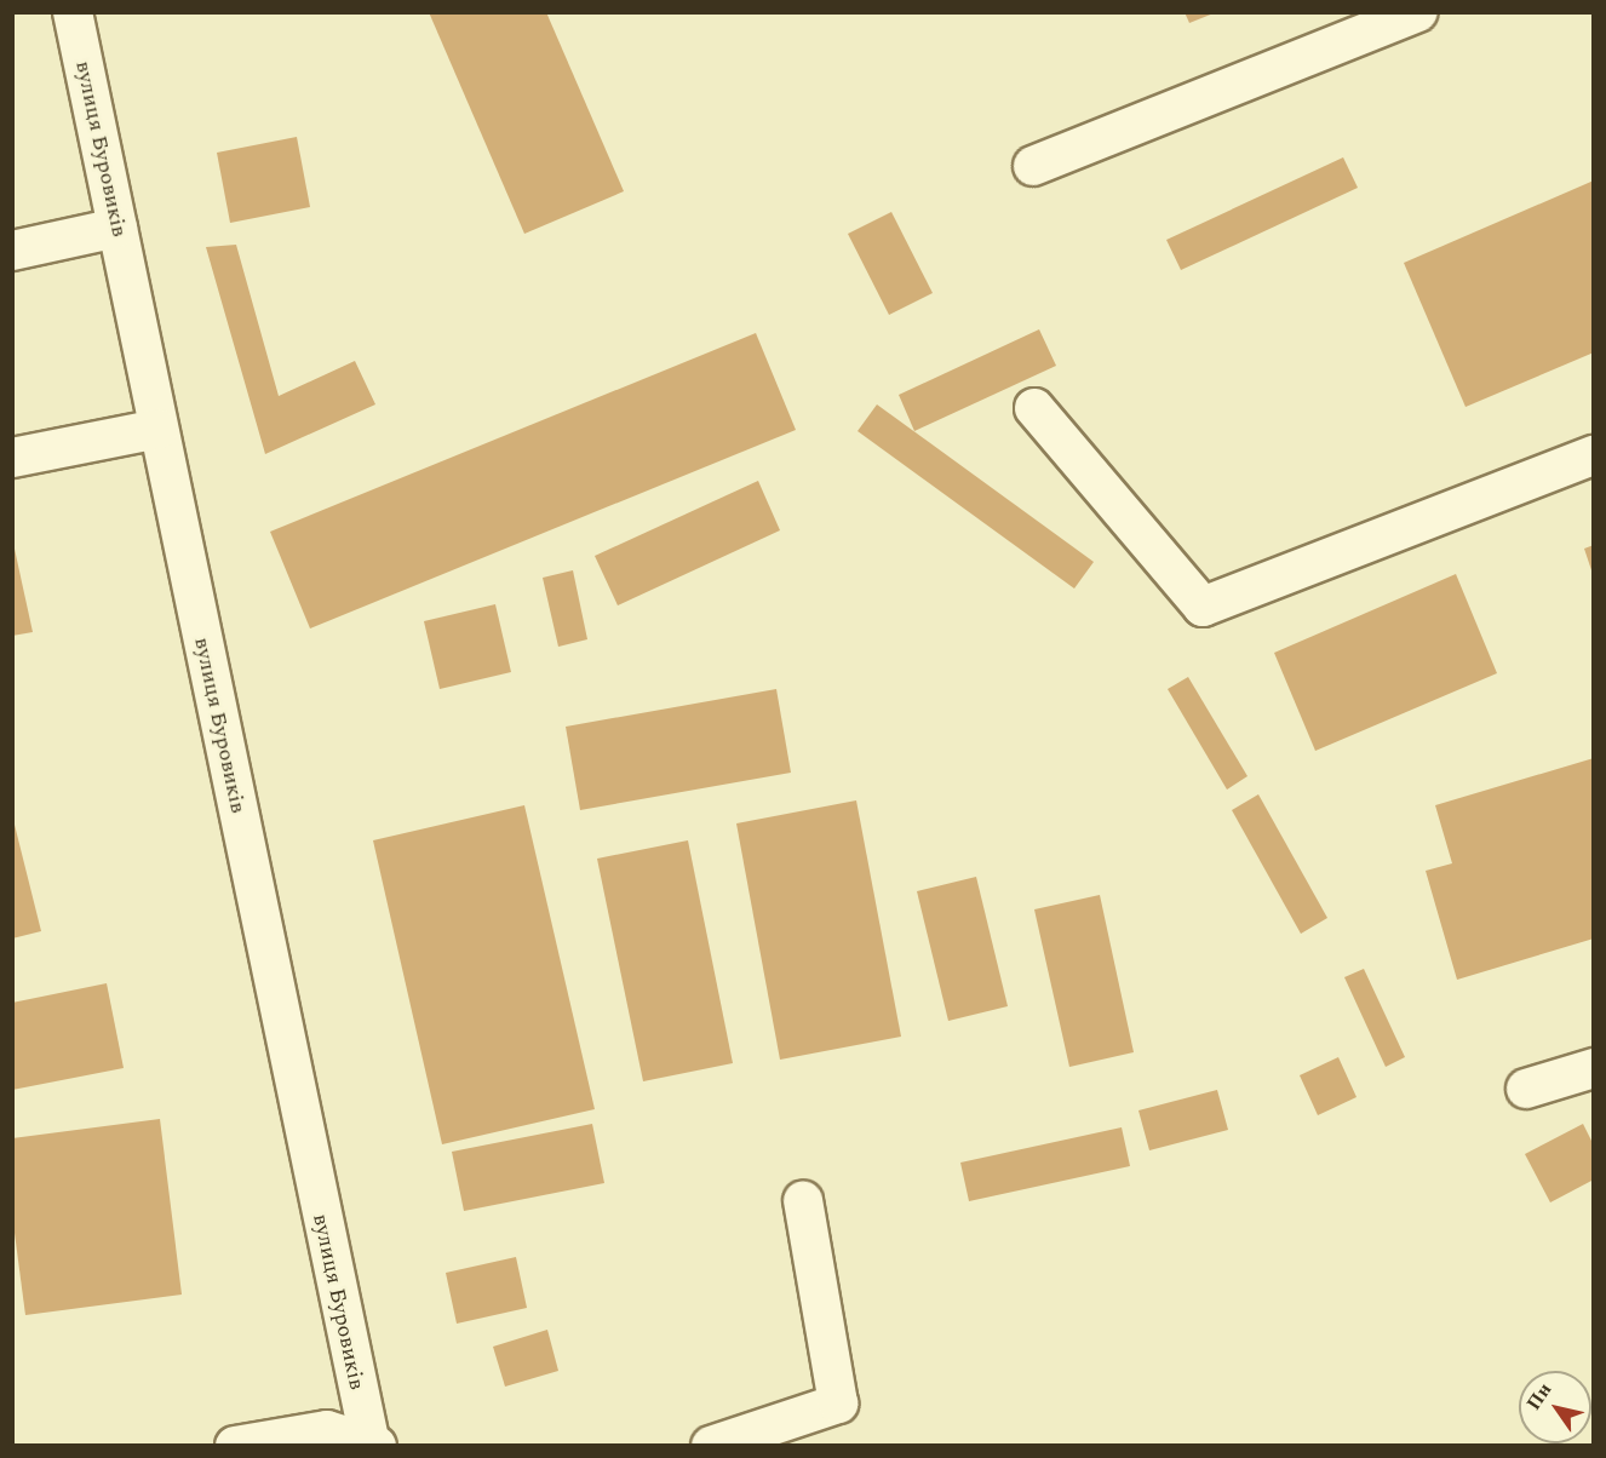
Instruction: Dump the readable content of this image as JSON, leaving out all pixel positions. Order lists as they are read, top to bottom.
{
  "streets": {
    "street": ["вулиця Буровиків"]
  },
  "north": "top left"
}
